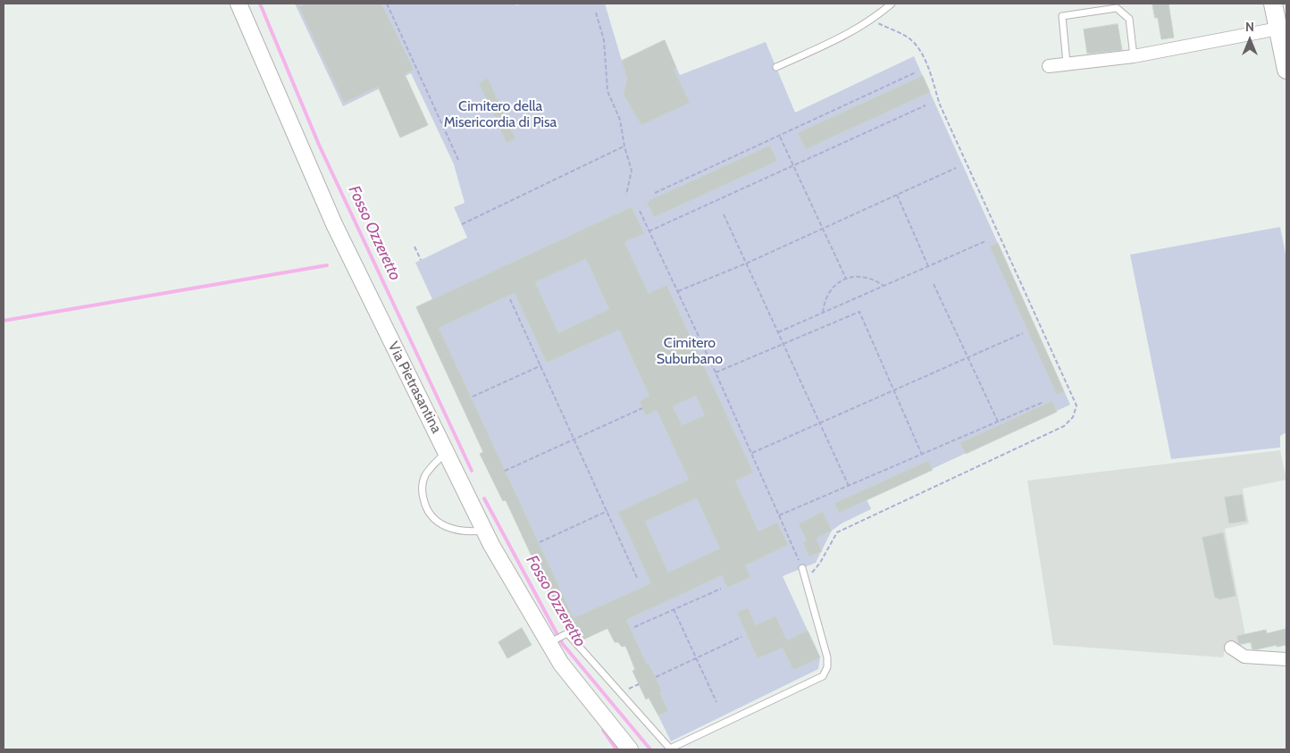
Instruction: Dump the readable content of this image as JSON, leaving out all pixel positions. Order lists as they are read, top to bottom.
{
  "streets": {
    "street": ["Via Pietrasantina"]
  },
  "water": ["Fosso Ozzeretto"],
  "parks": ["Cimitero della Misericordia di Pisa", "Cimitero Suburbano"],
  "north": "top"
}
